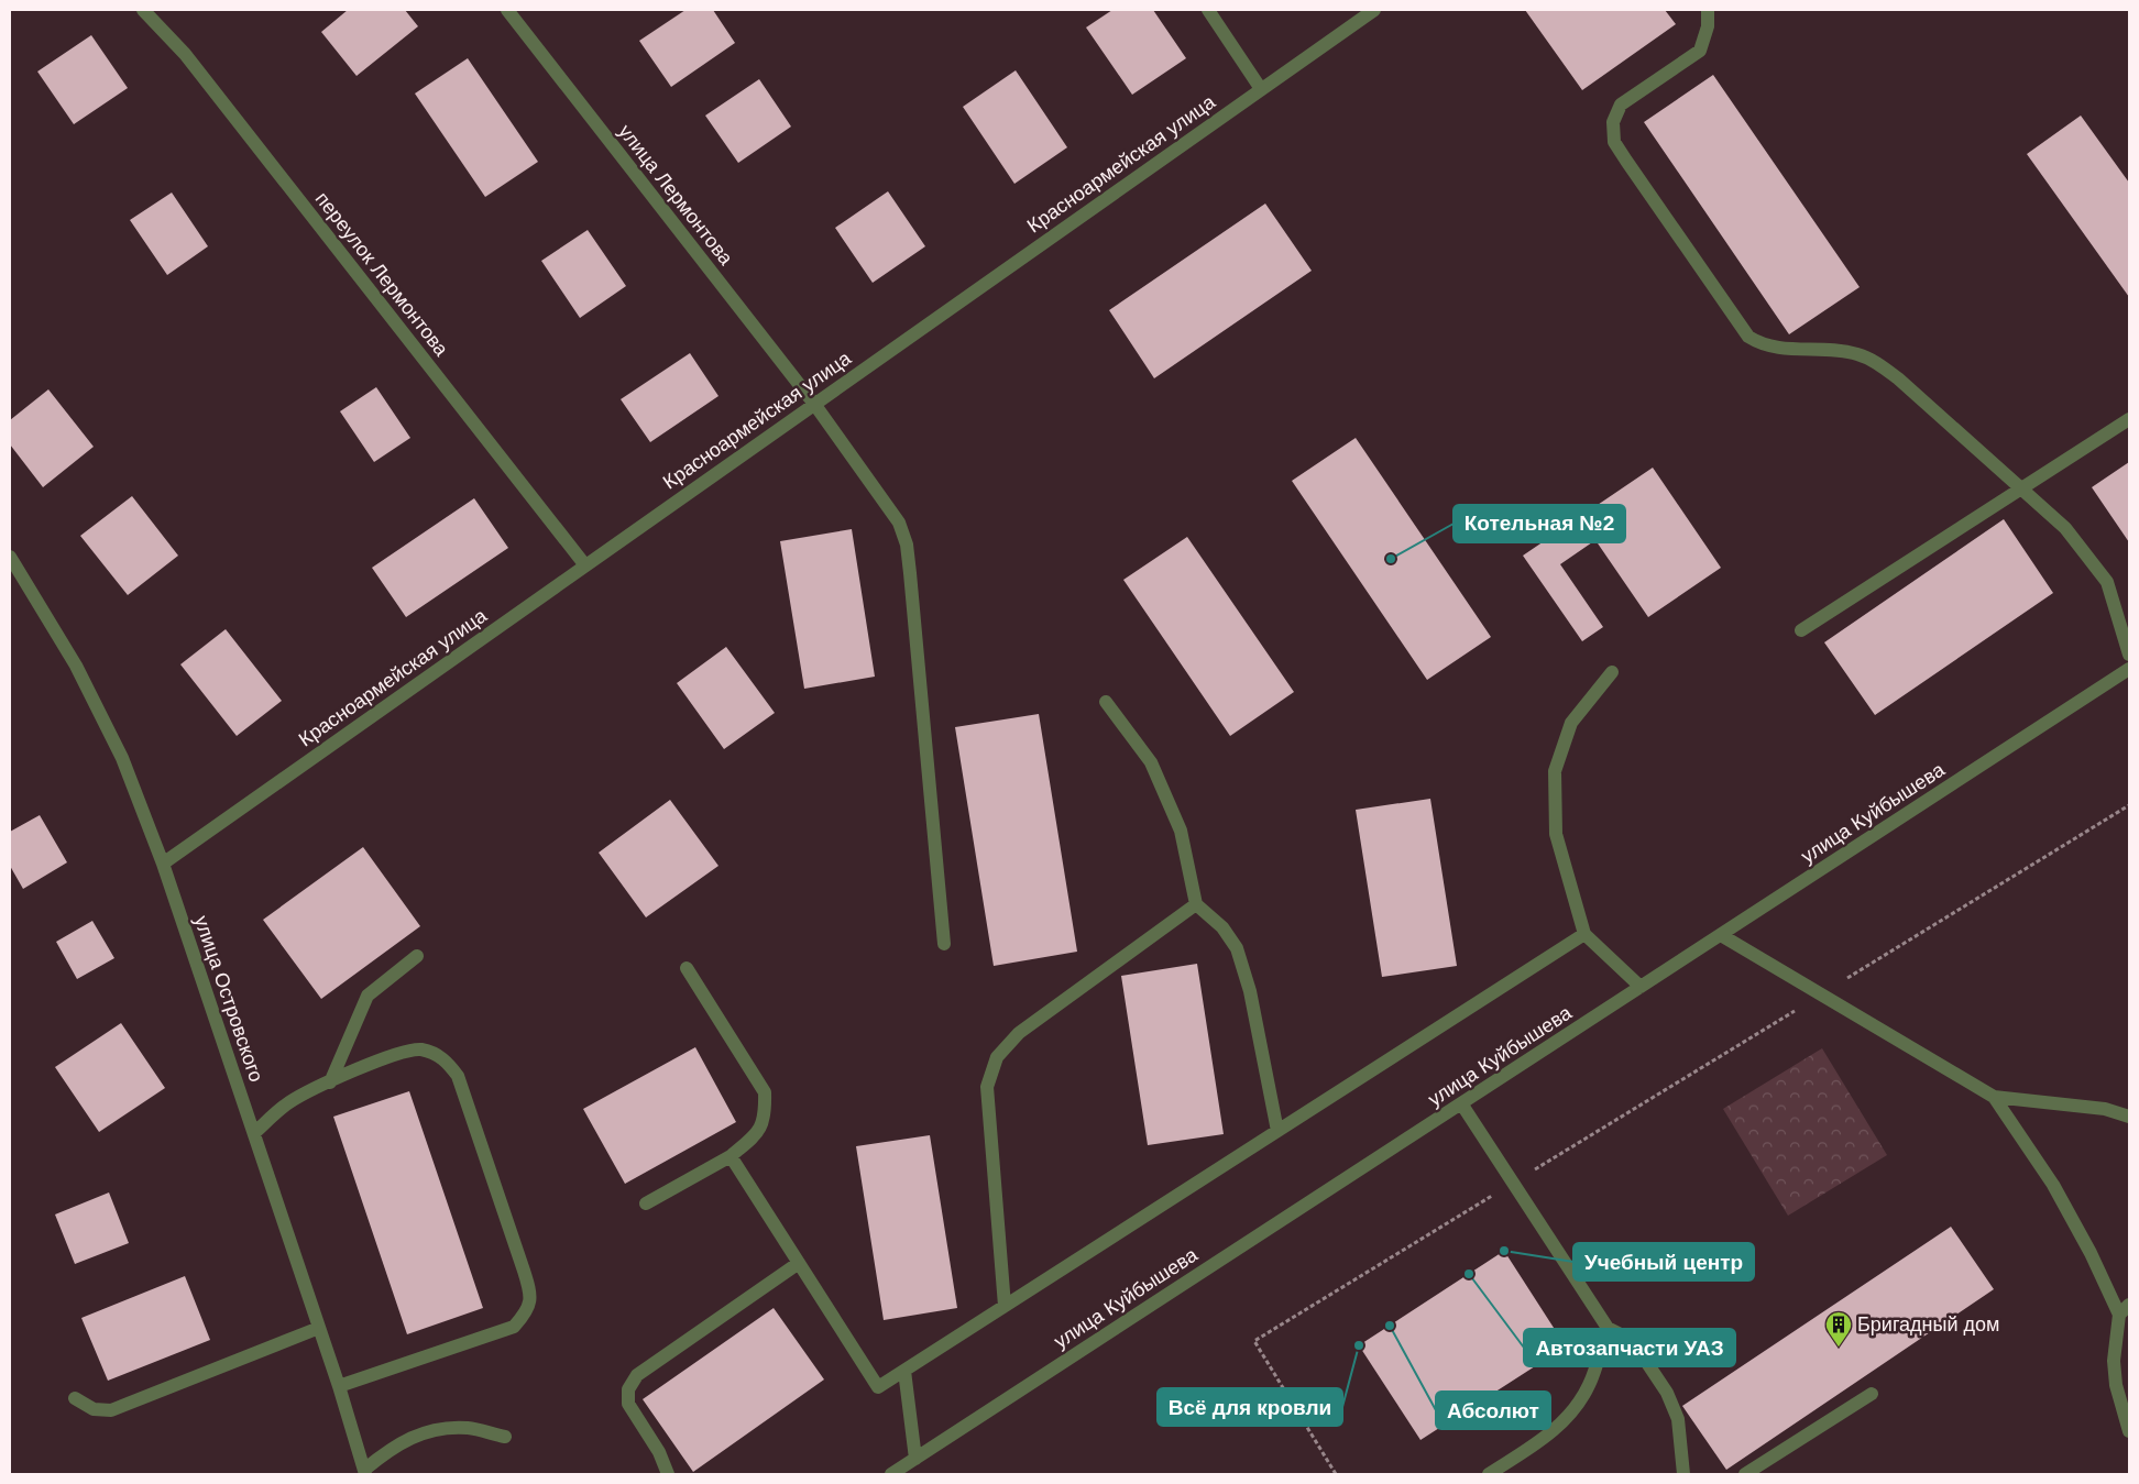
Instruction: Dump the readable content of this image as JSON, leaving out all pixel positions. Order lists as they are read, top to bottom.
{
  "streets": {
    "street": [
      "Красноармейская улица",
      "улица Лермонтова",
      "переулок Лермонтова",
      "улица Куйбышева",
      "улица Островского"
    ]
  },
  "crossings": [
    ["Красноармейская улица", "улица Лермонтова"],
    ["Красноармейская улица", "переулок Лермонтова"],
    ["Красноармейская улица", "улица Островского"]
  ],
  "places": {
    "other": [
      "Котельная №2",
      "Учебный центр",
      "Автозапчасти УАЗ",
      "Абсолют",
      "Всё для кровли"
    ],
    "building": ["Бригадный дом"]
  }
}
